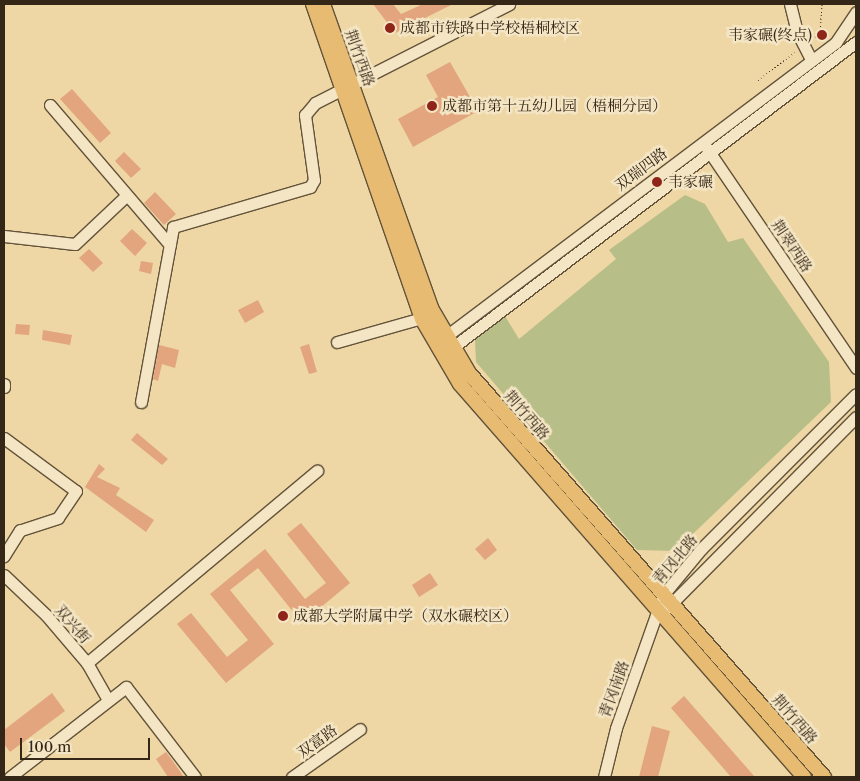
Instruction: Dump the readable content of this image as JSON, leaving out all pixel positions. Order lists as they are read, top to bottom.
{
  "streets": {
    "main road": ["荆竹西路"],
    "street": [
      "双瑞四路",
      "荆翠西路",
      "青冈北路",
      "双兴街",
      "青冈南路",
      "双富路"
    ]
  },
  "crossings": [
    ["荆竹西路", "双瑞四路"],
    ["荆竹西路", "青冈北路"],
    ["荆竹西路", "青冈南路"],
    ["双瑞四路", "荆翠西路"],
    ["青冈北路", "青冈南路"]
  ],
  "places": [
    "成都市铁路中学校梧桐校区",
    "韦家碾(终点)",
    "成都市第十五幼儿园（梧桐分园）",
    "韦家碾",
    "成都大学附属中学（双水碾校区）"
  ],
  "scale_bar": "100 m"
}
